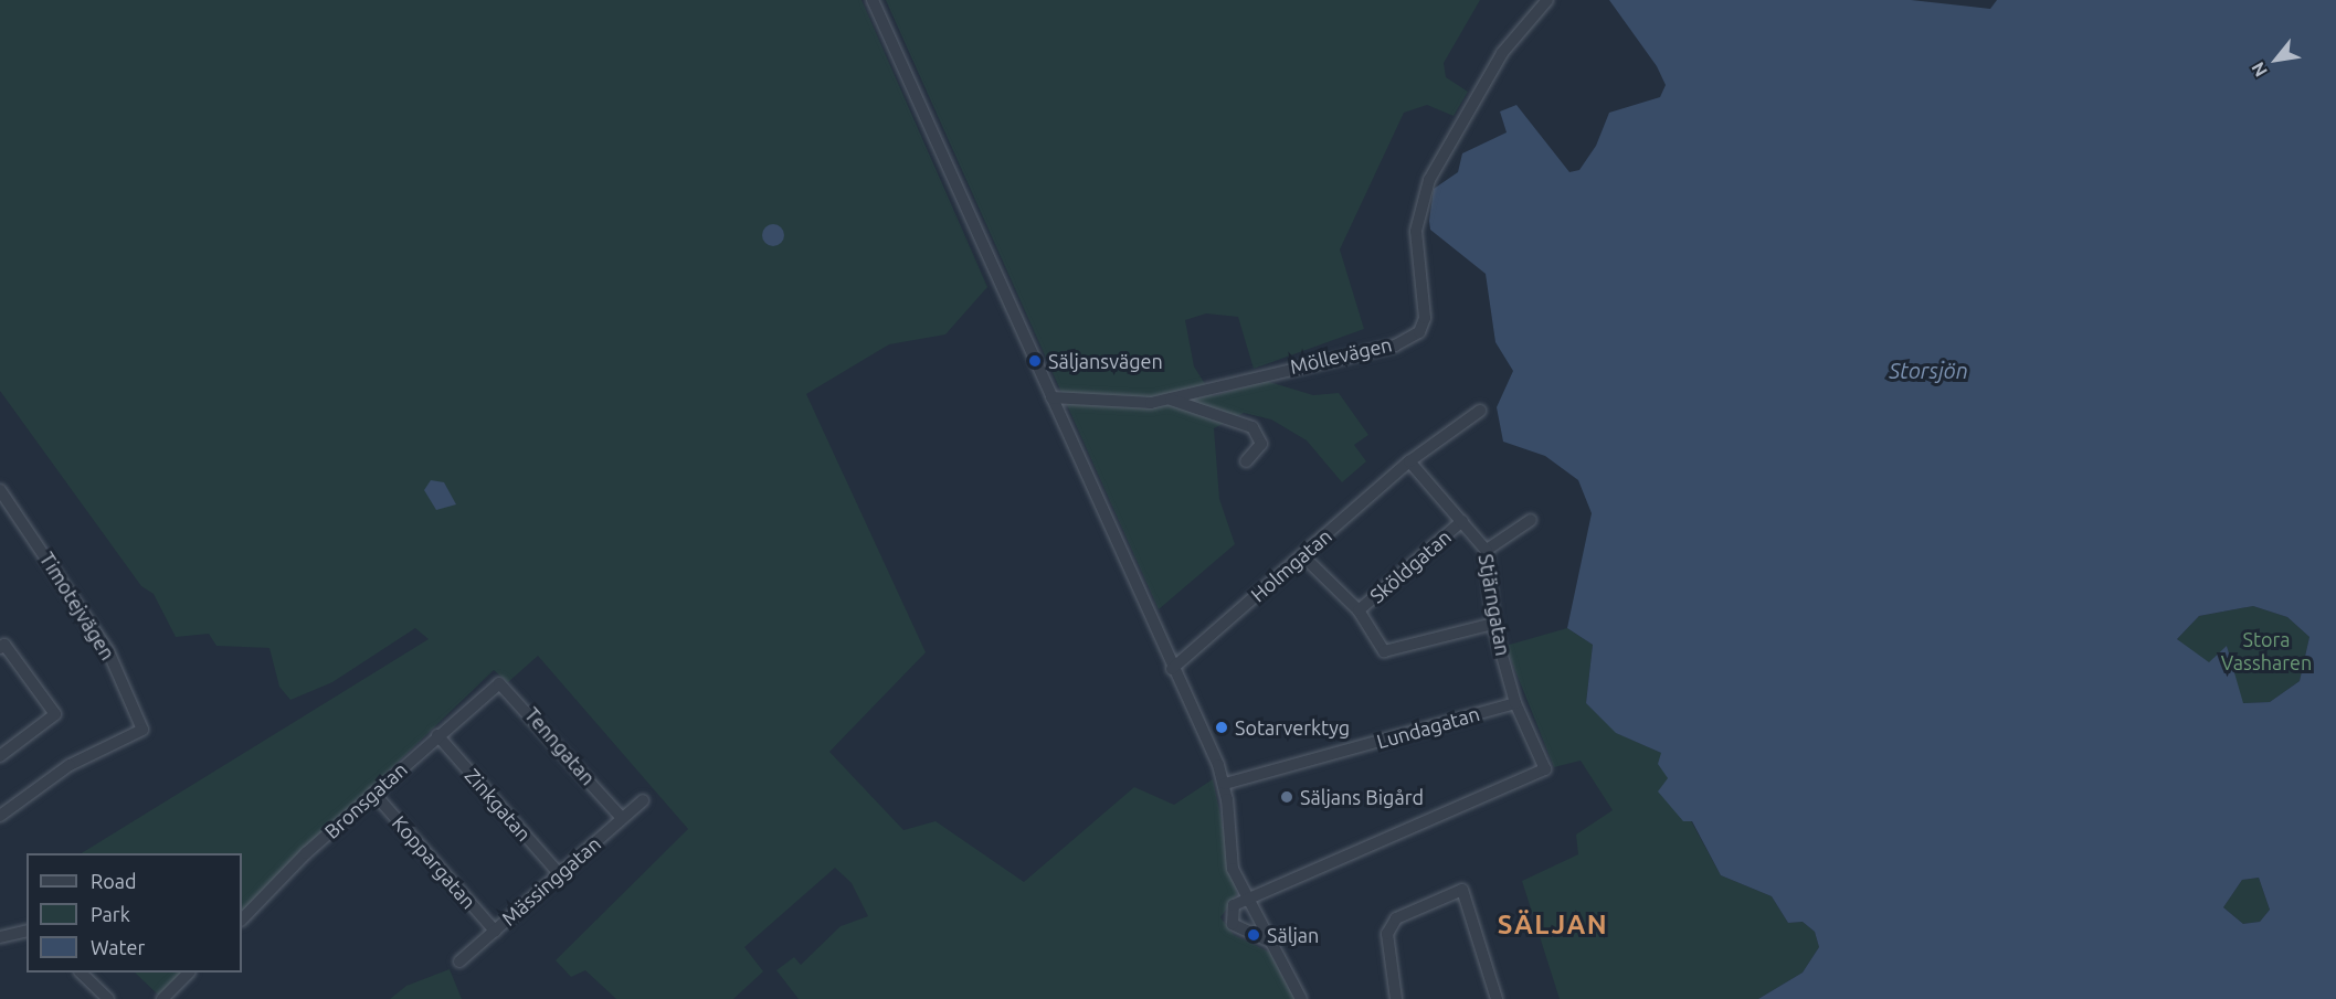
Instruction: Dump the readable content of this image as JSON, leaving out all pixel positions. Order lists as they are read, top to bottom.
{
  "streets": {
    "street": [
      "Möllevägen",
      "Holmgatan",
      "Sköldgatan",
      "Stjärngatan",
      "Timotejvägen",
      "Lundagatan",
      "Tenngatan",
      "Bronsgatan",
      "Zinkgatan",
      "Koppargatan",
      "Mässinggatan"
    ]
  },
  "crossings": [
    ["Holmgatan", "Stjärngatan"],
    ["Sköldgatan", "Stjärngatan"],
    ["Stjärngatan", "Lundagatan"],
    ["Tenngatan", "Bronsgatan"],
    ["Tenngatan", "Mässinggatan"],
    ["Bronsgatan", "Zinkgatan"],
    ["Bronsgatan", "Koppargatan"],
    ["Zinkgatan", "Mässinggatan"],
    ["Koppargatan", "Mässinggatan"]
  ],
  "districts": ["SÄLJAN"],
  "water": ["Storsjön"],
  "parks": ["Stora Vassharen"],
  "places": [
    "Säljansvägen",
    "Sotarverktyg",
    "Säljans Bigård",
    "Säljan"
  ],
  "legend": ["Road", "Park", "Water"],
  "north": "bottom left"
}
